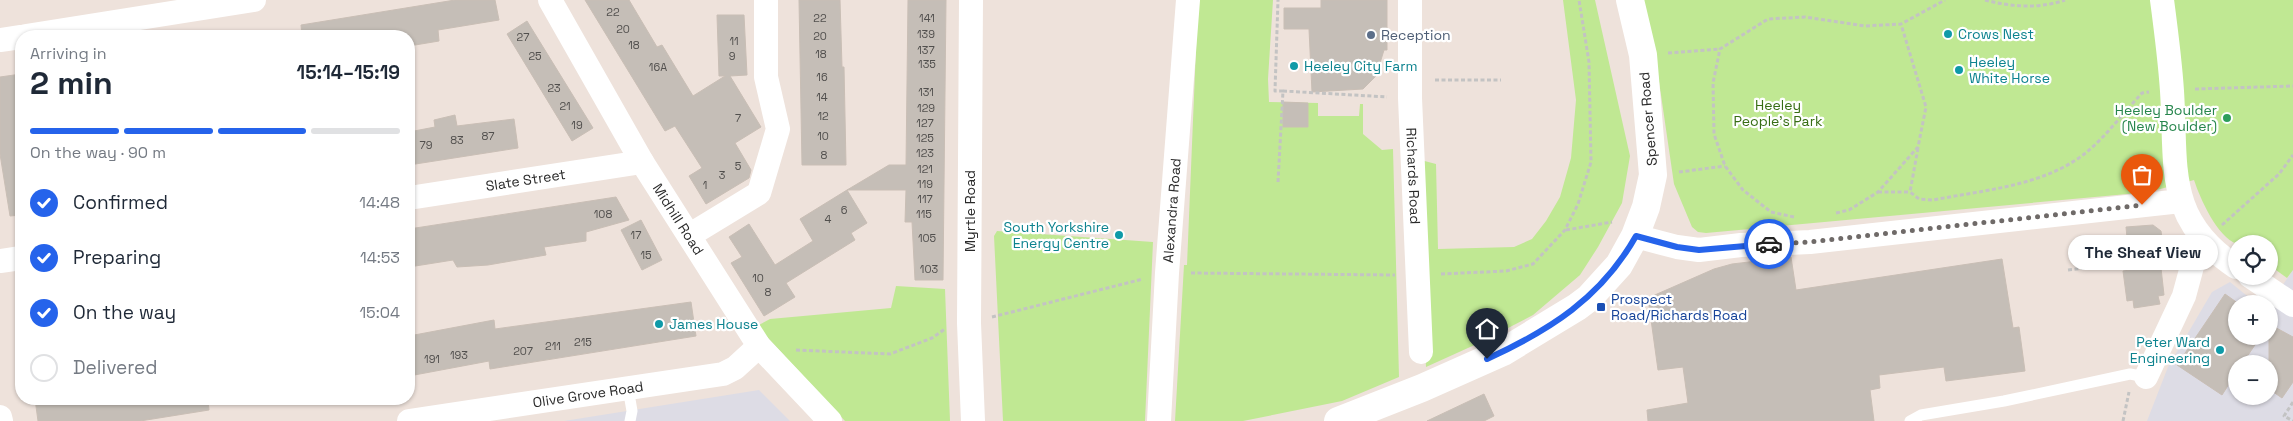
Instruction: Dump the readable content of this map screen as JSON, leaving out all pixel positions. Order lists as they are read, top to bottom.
{
  "streets": {
    "main road": ["Spencer Road"],
    "street": [
      "Richards Road",
      "Slate Street",
      "Alexandra Road",
      "Myrtle Road",
      "Midhill Road",
      "Olive Grove Road"
    ]
  },
  "crossings": [
    ["Slate Street", "Midhill Road"],
    ["Midhill Road", "Olive Grove Road"]
  ],
  "parks": ["Heeley People's Park"],
  "places": {
    "other": [
      "Crows Nest",
      "Reception",
      "Heeley City Farm",
      "Heeley White Horse",
      "Heeley Boulder (New Boulder)",
      "The Sheaf View",
      "South Yorkshire Energy Centre",
      "James House",
      "Peter Ward Engineering"
    ],
    "transit": ["Prospect Road/Richards Road"]
  },
  "house_numbers": [
    "22",
    "22",
    "141",
    "20",
    "139",
    "20",
    "27",
    "11",
    "18",
    "137",
    "18",
    "25",
    "9",
    "135",
    "16A",
    "16",
    "23",
    "131",
    "14",
    "21",
    "129",
    "12",
    "7",
    "127",
    "19",
    "87",
    "10",
    "125",
    "83",
    "79",
    "123",
    "8",
    "5",
    "121",
    "3",
    "119",
    "1",
    "117",
    "6",
    "108",
    "115",
    "4",
    "17",
    "105",
    "15",
    "103",
    "10",
    "8",
    "215",
    "211",
    "207",
    "193",
    "191"
  ],
  "page": {
    "heading": ["2 min", "Arriving in", "15:14–15:19"],
    "bar": "On the way · 90 m",
    "list": [
      ["Confirmed", "14:48"],
      ["Preparing", "14:53"],
      ["On the way", "15:04"],
      "Delivered"
    ],
    "map_buttons": ["+", "−"],
    "bubble": "The Sheaf View"
  }
}
